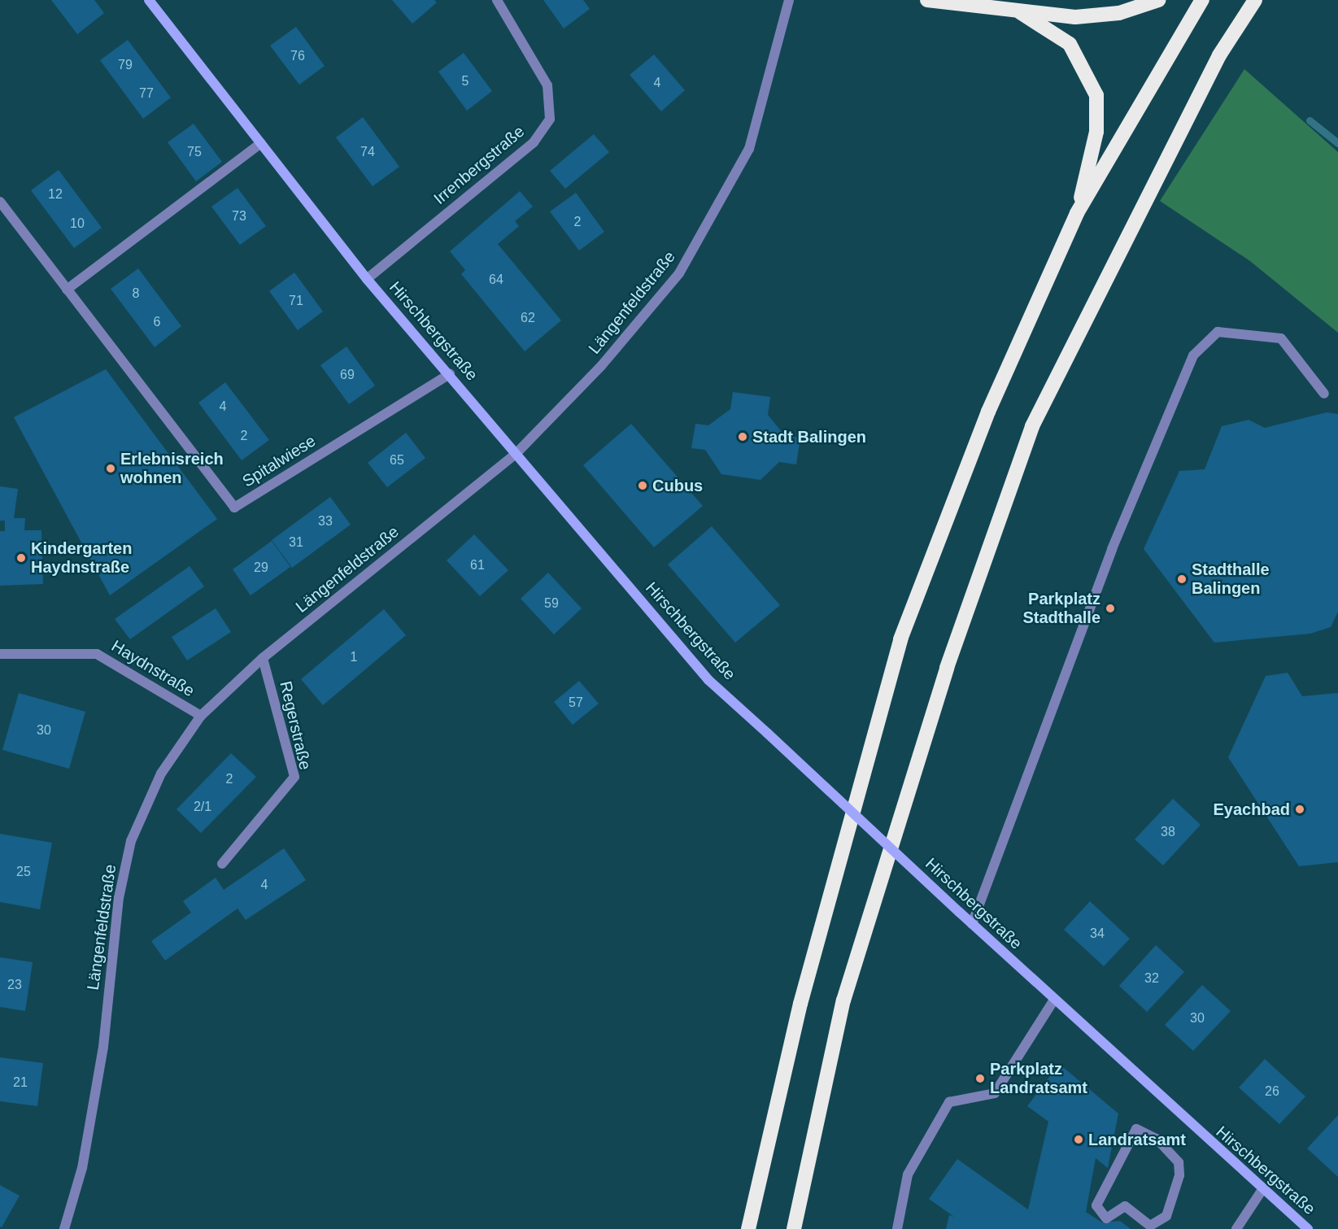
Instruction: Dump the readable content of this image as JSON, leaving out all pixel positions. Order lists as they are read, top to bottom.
{
  "streets": {
    "street": [
      "Irrenbergstraße",
      "Längenfeldstraße",
      "Hirschbergstraße",
      "Spitalwiese",
      "Haydnstraße",
      "Regerstraße"
    ]
  },
  "crossings": [
    ["Irrenbergstraße", "Hirschbergstraße"],
    ["Längenfeldstraße", "Hirschbergstraße"],
    ["Längenfeldstraße", "Haydnstraße"],
    ["Längenfeldstraße", "Regerstraße"],
    ["Hirschbergstraße", "Spitalwiese"]
  ],
  "places": [
    "Stadt Balingen",
    "Erlebnisreich wohnen",
    "Cubus",
    "Kindergarten Haydnstraße",
    "Stadthalle Balingen",
    "Parkplatz Stadthalle",
    "Eyachbad",
    "Parkplatz Landratsamt",
    "Landratsamt"
  ],
  "house_numbers": [
    "76",
    "79",
    "5",
    "4",
    "77",
    "75",
    "74",
    "12",
    "73",
    "2",
    "10",
    "64",
    "8",
    "71",
    "62",
    "6",
    "69",
    "4",
    "2",
    "65",
    "33",
    "31",
    "61",
    "29",
    "59",
    "1",
    "57",
    "30",
    "2",
    "2/1",
    "38",
    "25",
    "4",
    "34",
    "32",
    "23",
    "30",
    "21",
    "26"
  ]
}
